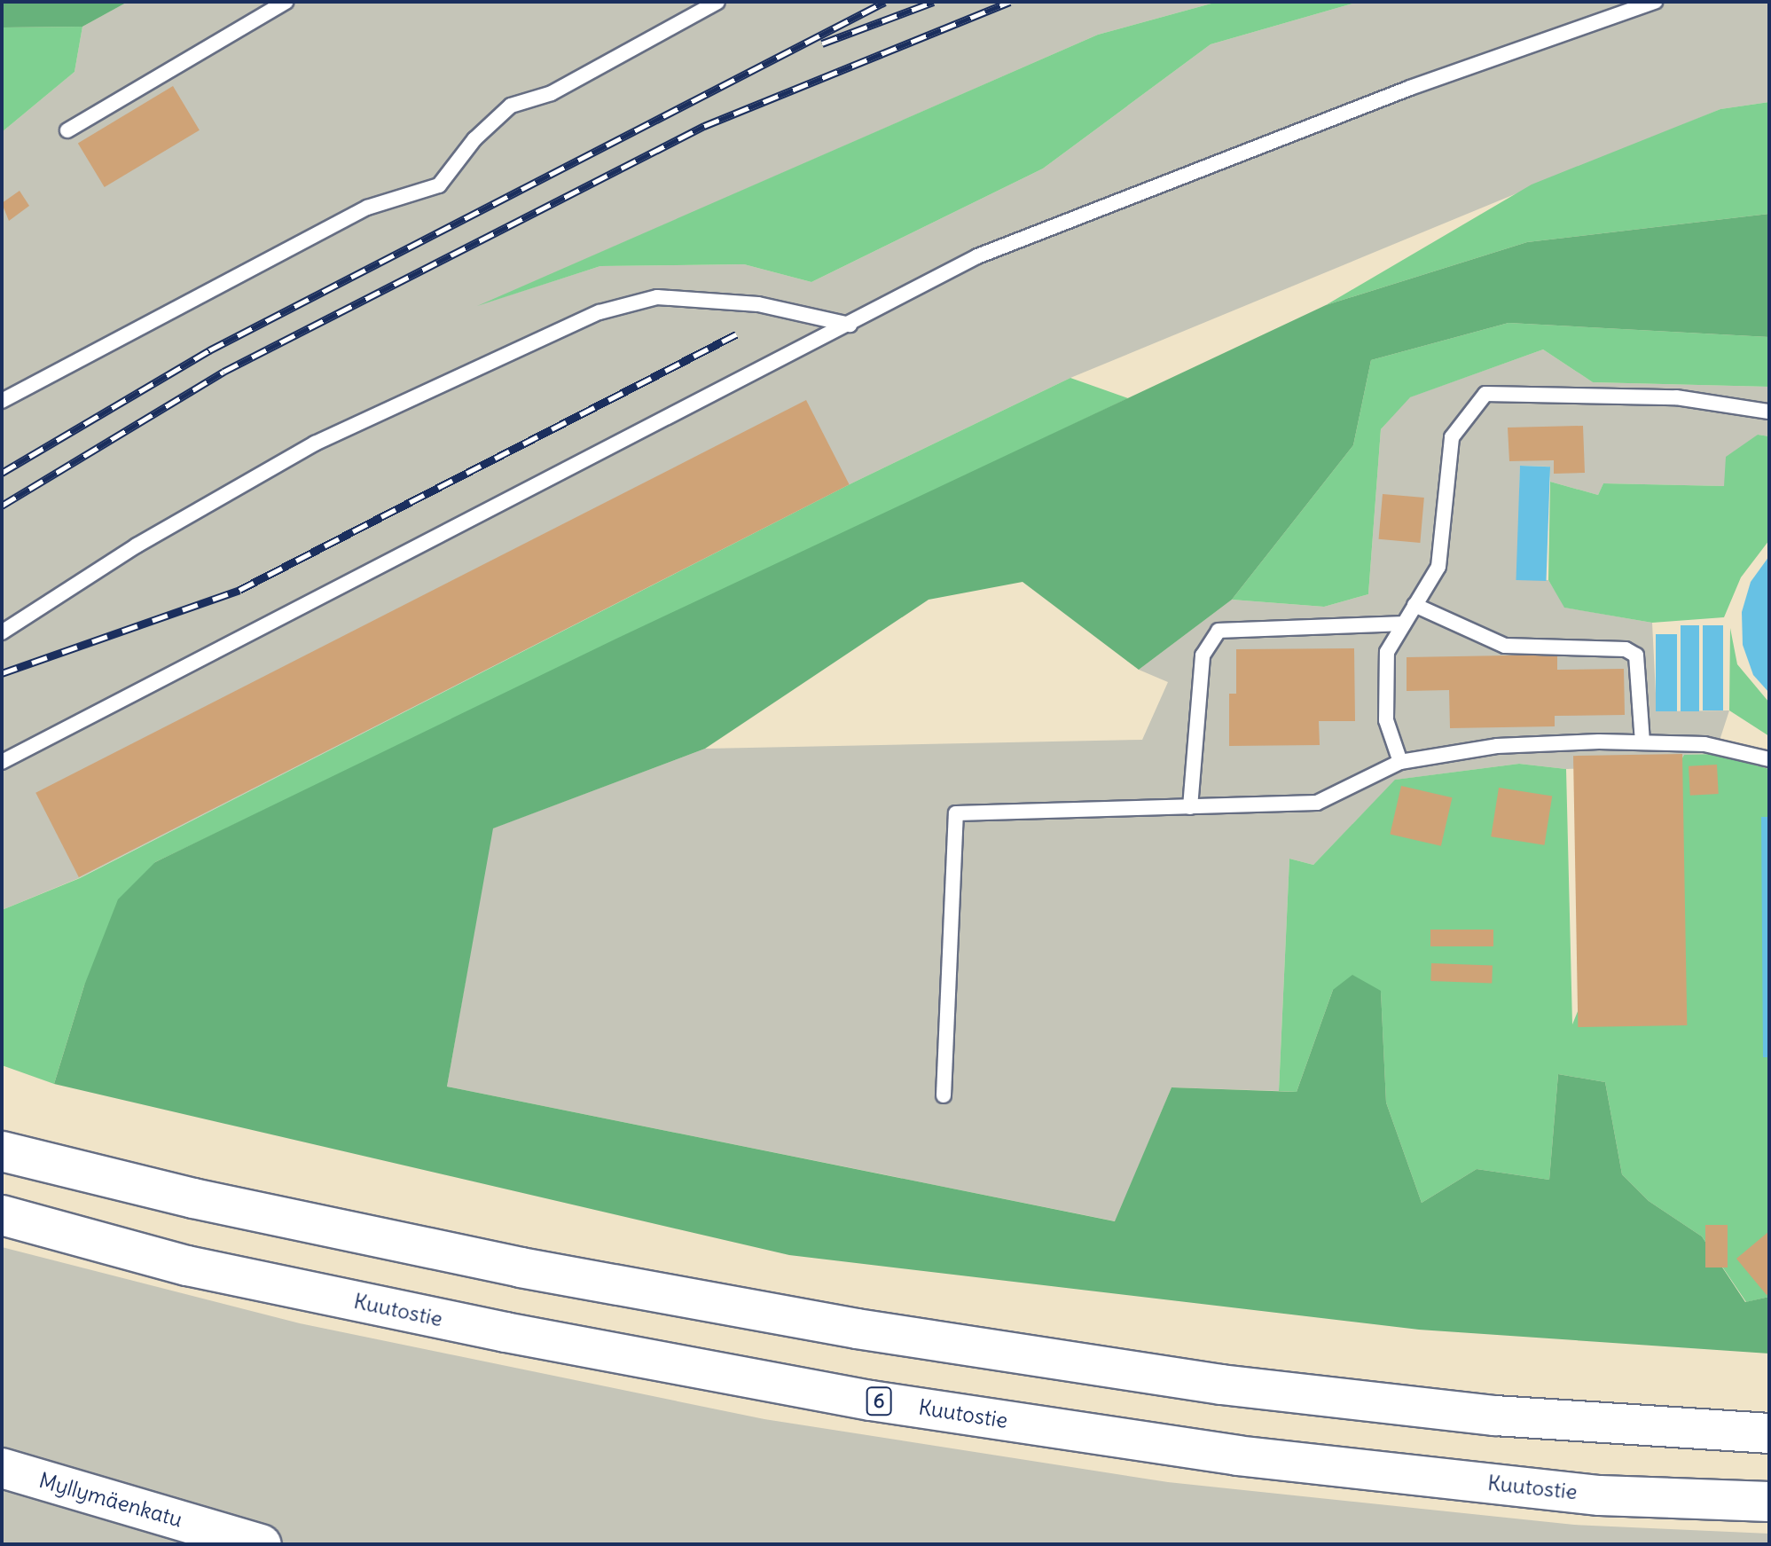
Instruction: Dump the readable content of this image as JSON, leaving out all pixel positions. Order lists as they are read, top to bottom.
{
  "streets": {
    "main road": ["Kuutostie", "6", "Myllymäenkatu"]
  }
}
